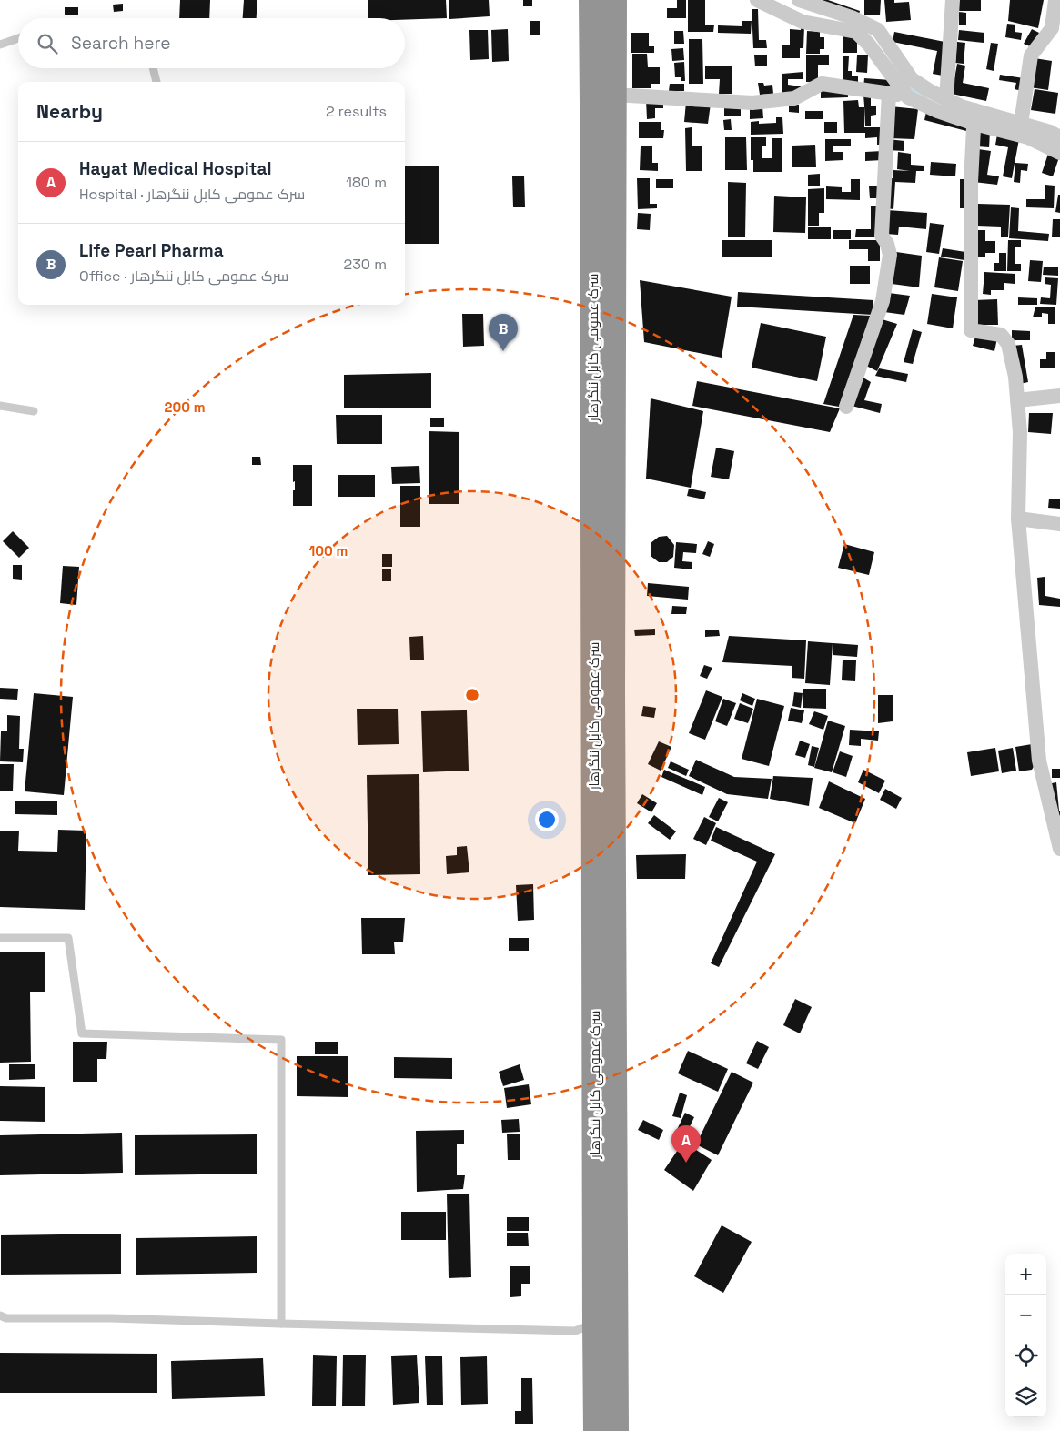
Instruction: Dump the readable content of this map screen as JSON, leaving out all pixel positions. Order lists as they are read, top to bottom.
{
  "streets": {
    "highway": ["سرک عمومی کابل ننگرهار"]
  },
  "page": {
    "search": "Search here",
    "heading": ["Nearby", "2 results"],
    "list": [
      {
        "mark": "A",
        "name": "Hayat Medical Hospital",
        "note": "Hospital · سرک عمومی کابل ننگرهار",
        "value": "180 m"
      },
      {
        "mark": "B",
        "name": "Life Pearl Pharma",
        "note": "Office · سرک عمومی کابل ننگرهار",
        "value": "230 m"
      }
    ],
    "pins": ["B", "A"],
    "map_buttons": ["+", "−"]
  },
  "rings": ["200 m", "100 m"]
}
